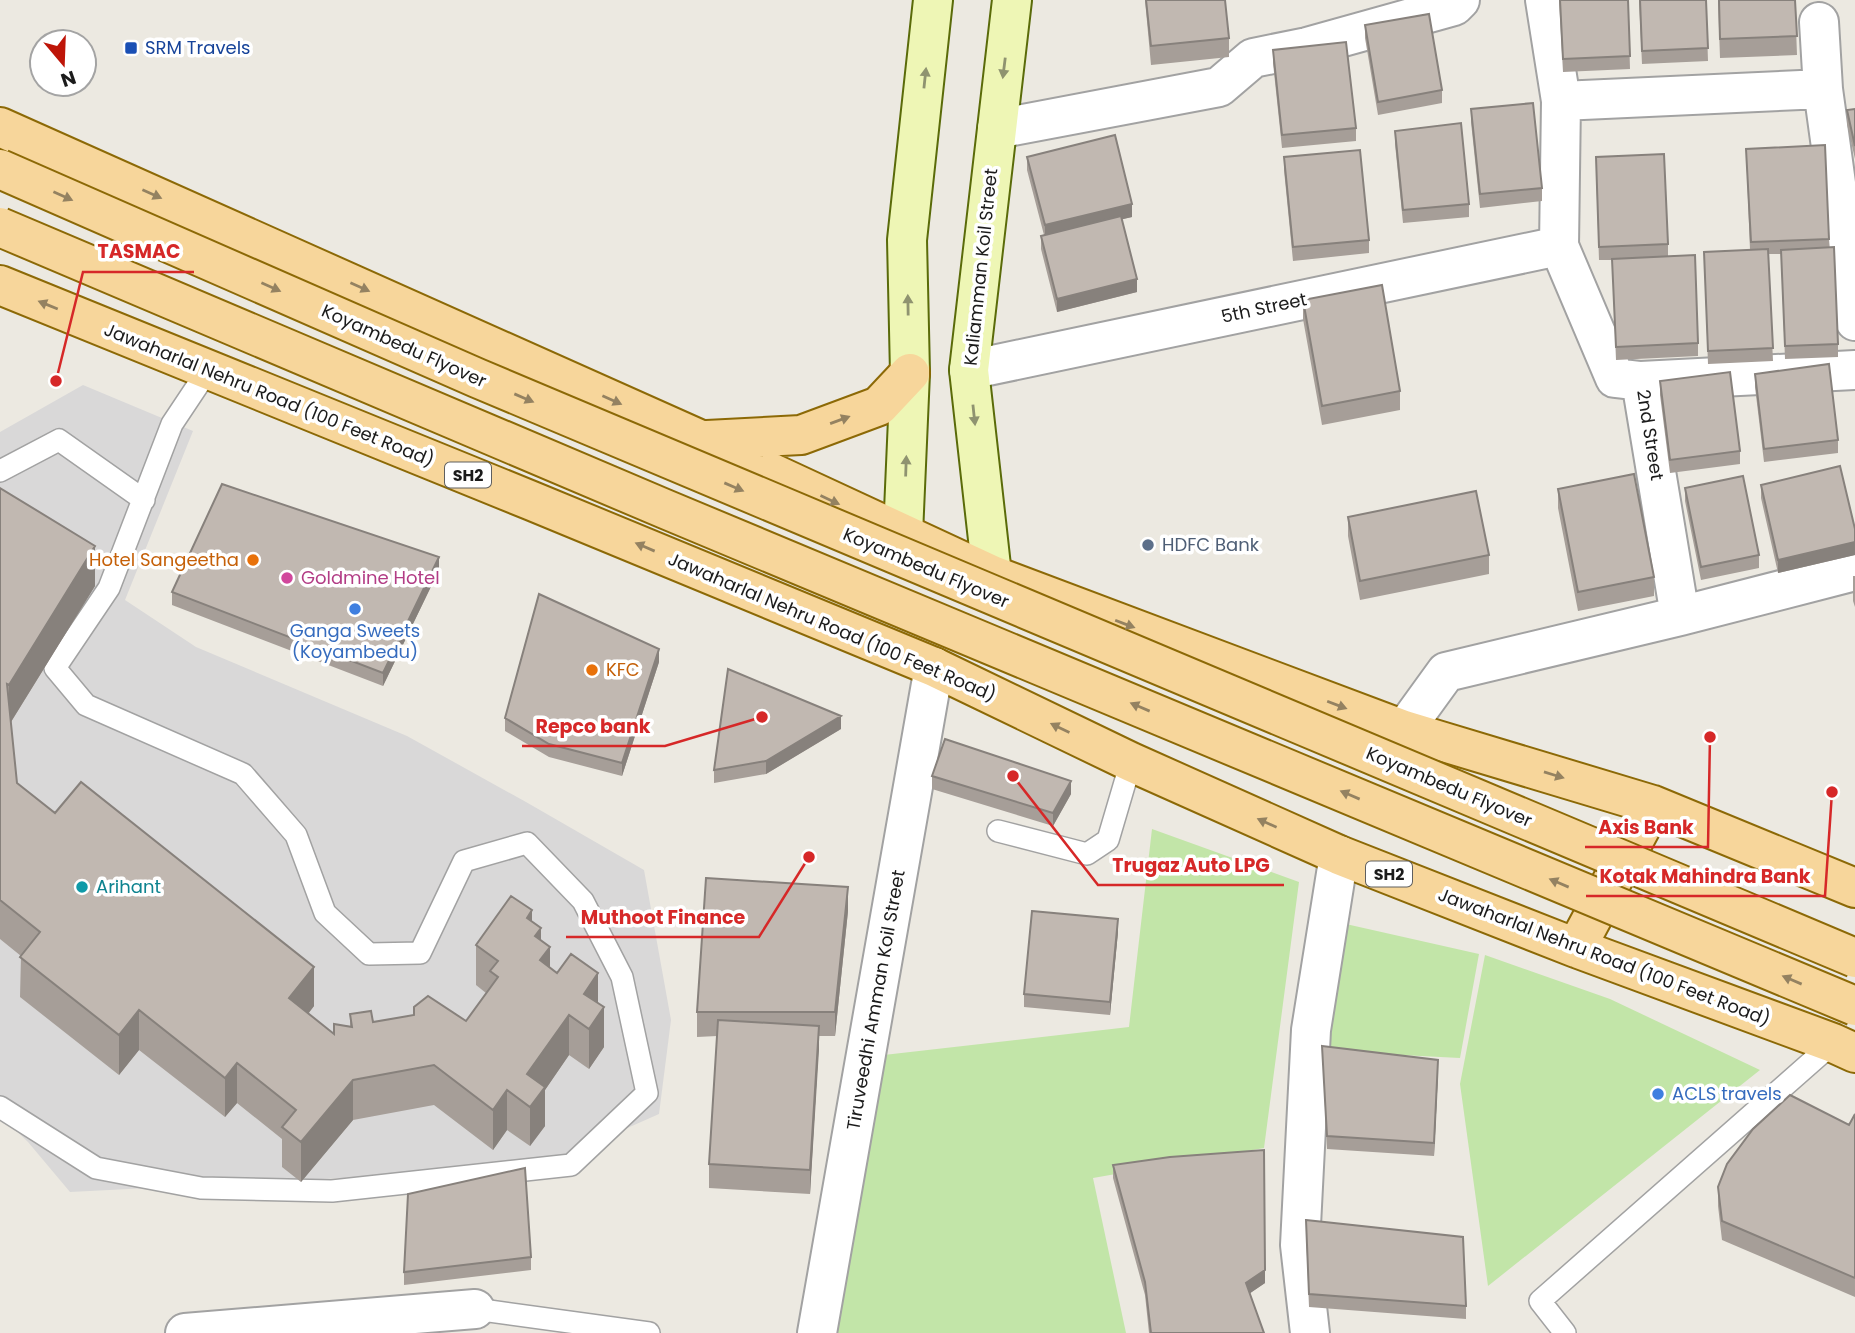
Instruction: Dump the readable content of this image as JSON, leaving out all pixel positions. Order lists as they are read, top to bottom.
{
  "streets": {
    "main road": [
      "Kaliamman Koil Street",
      "Koyambedu Flyover",
      "Jawaharlal Nehru Road (100 Feet Road)",
      "SH2"
    ],
    "street": ["5th Street", "2nd Street", "Tiruveedhi Amman Koil Street"]
  },
  "crossings": [
    ["Kaliamman Koil Street", "5th Street"],
    ["5th Street", "2nd Street"],
    ["Jawaharlal Nehru Road (100 Feet Road)", "Tiruveedhi Amman Koil Street"]
  ],
  "places": {
    "transit": ["SRM Travels"],
    "other": [
      "TASMAC",
      "HDFC Bank",
      "Hotel Sangeetha",
      "Goldmine Hotel",
      "Ganga Sweets (Koyambedu)",
      "KFC",
      "Repco bank",
      "Axis Bank",
      "Trugaz Auto LPG",
      "Kotak Mahindra Bank",
      "Muthoot Finance",
      "Arihant",
      "ACLS travels"
    ]
  },
  "north": "bottom"
}
